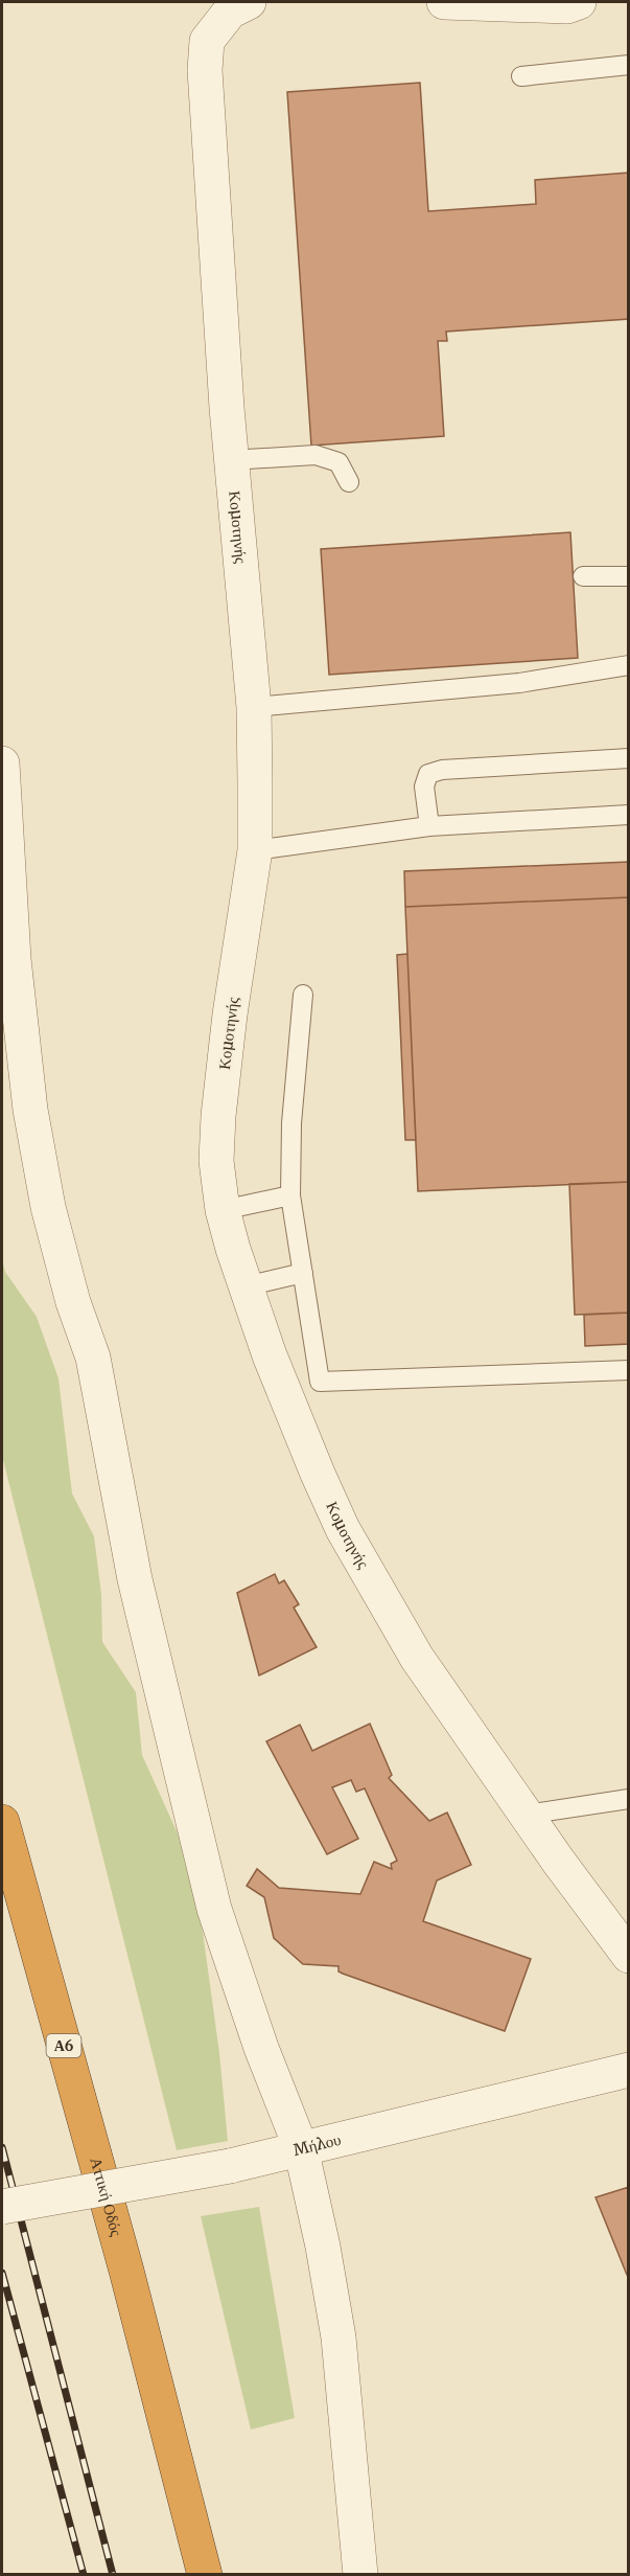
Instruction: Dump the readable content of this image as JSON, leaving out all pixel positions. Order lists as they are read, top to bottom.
{
  "streets": {
    "highway": ["Α6", "Αττική Οδός"],
    "street": ["Κομοτηνής", "Μήλου"]
  }
}
